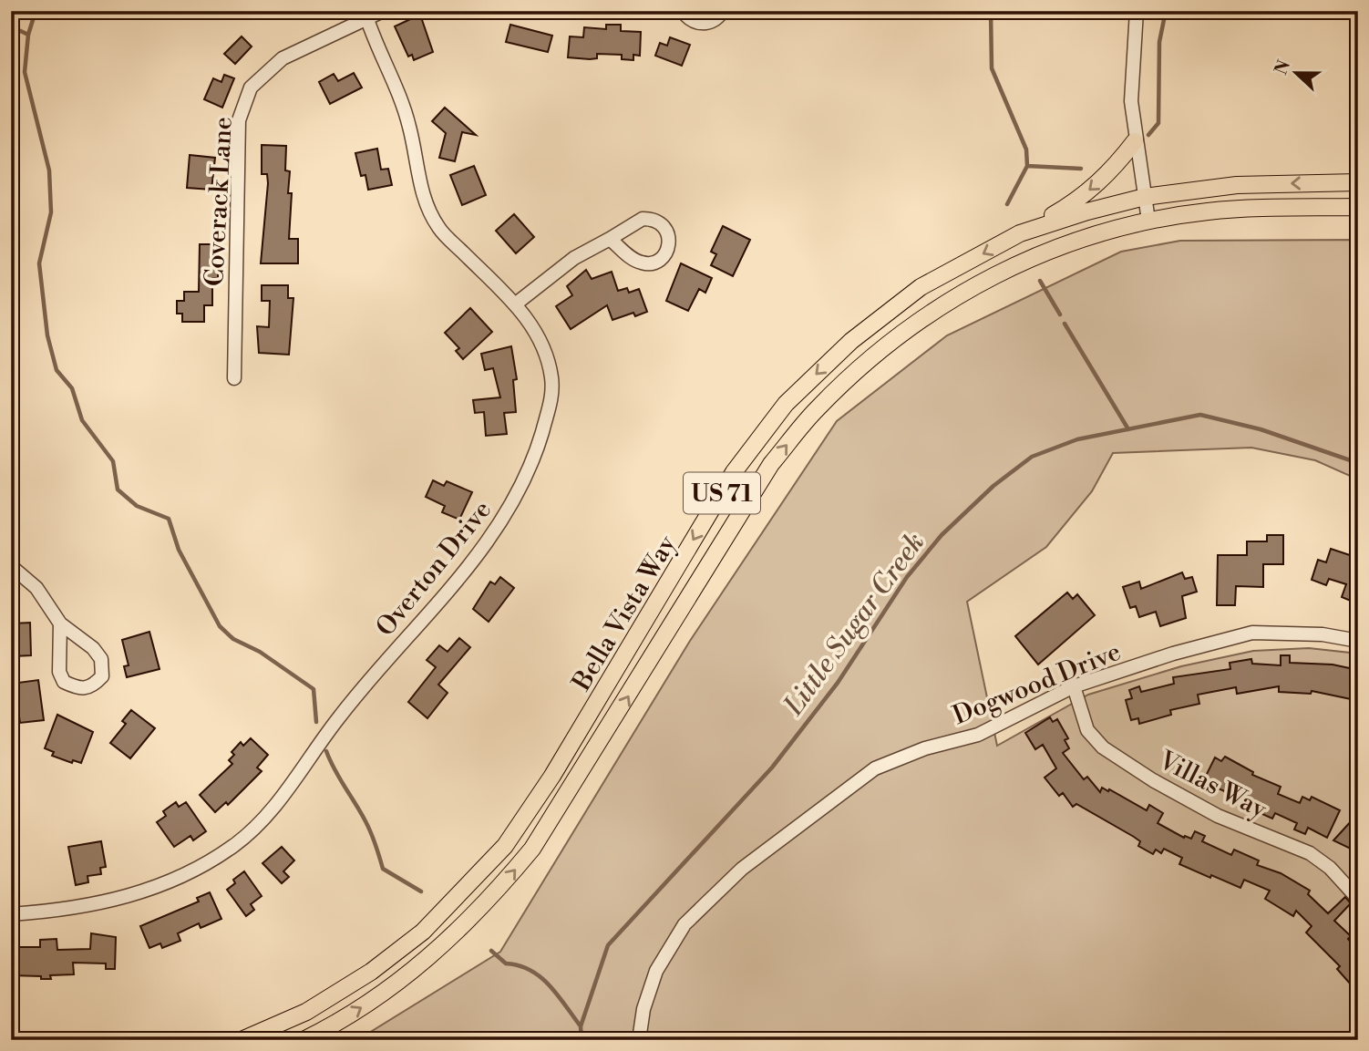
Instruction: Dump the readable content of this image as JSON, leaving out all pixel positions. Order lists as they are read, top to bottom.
{
  "streets": {
    "main road": ["US 71", "Bella Vista Way"],
    "street": [
      "Coverack Lane",
      "Overton Drive",
      "Dogwood Drive",
      "Villas Way"
    ]
  },
  "crossings": [
    ["Coverack Lane", "Overton Drive"],
    ["Dogwood Drive", "Villas Way"]
  ],
  "water": ["Little Sugar Creek"],
  "north": "left"
}
